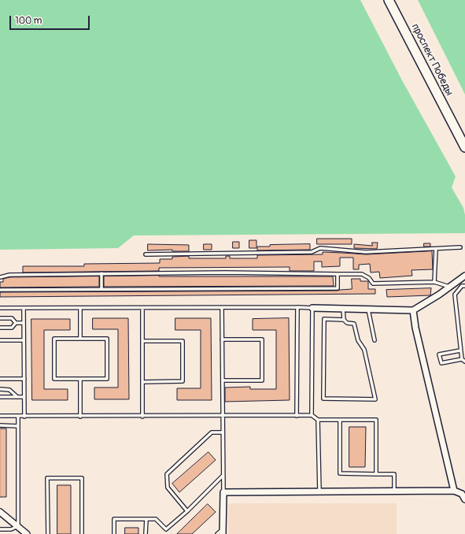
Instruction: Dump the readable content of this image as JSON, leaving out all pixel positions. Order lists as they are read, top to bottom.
{
  "streets": {
    "main road": ["проспект Победы"]
  },
  "scale_bar": "100 m"
}
